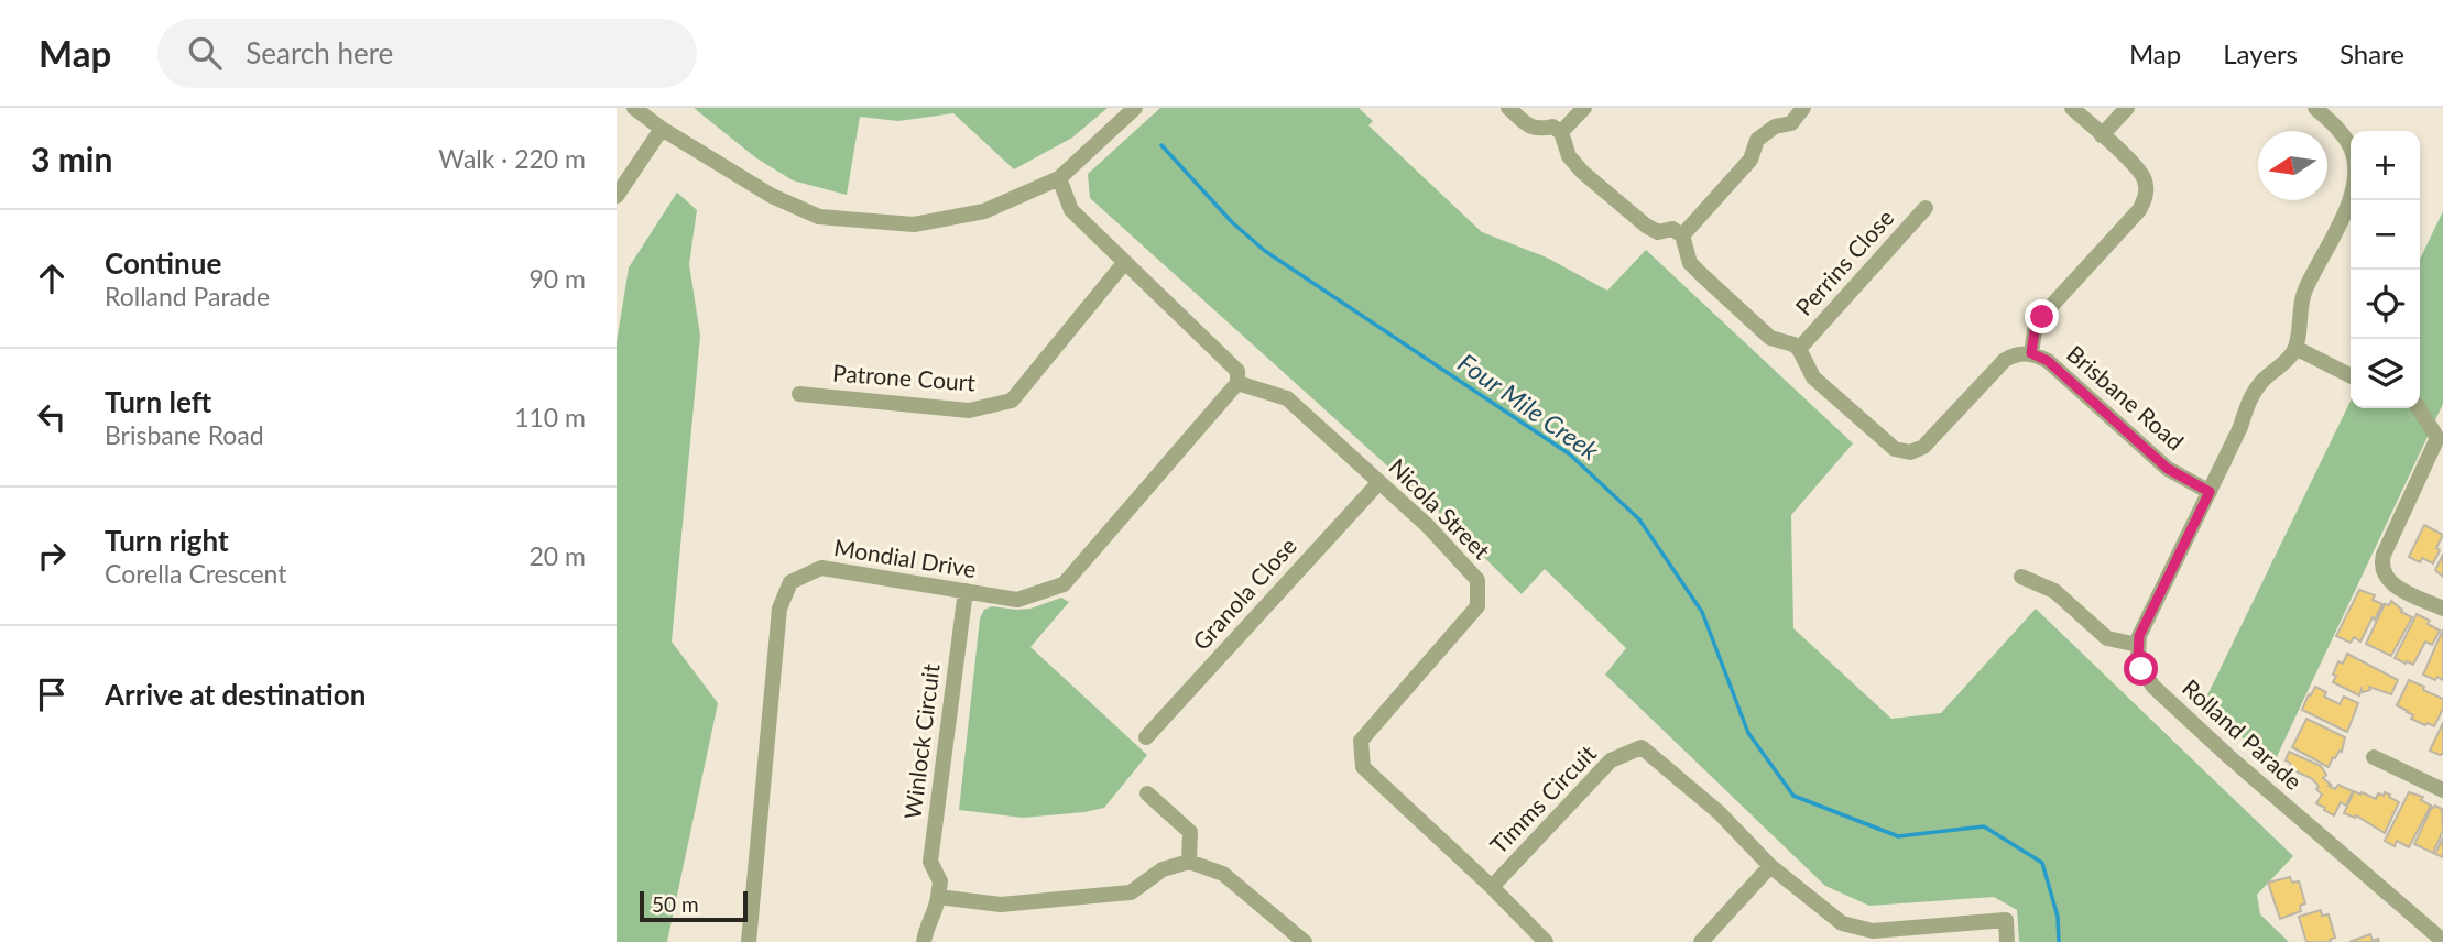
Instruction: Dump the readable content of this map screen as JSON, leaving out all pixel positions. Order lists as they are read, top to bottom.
{
  "streets": {
    "street": [
      "Perrins Close",
      "Patrone Court",
      "Brisbane Road",
      "Nicola Street",
      "Mondial Drive",
      "Granola Close",
      "Rolland Parade",
      "Winlock Circuit",
      "Timms Circuit"
    ]
  },
  "crossings": [
    ["Perrins Close", "Brisbane Road"],
    ["Nicola Street", "Mondial Drive"],
    ["Nicola Street", "Granola Close"],
    ["Nicola Street", "Timms Circuit"],
    ["Mondial Drive", "Winlock Circuit"]
  ],
  "water": ["Four Mile Creek"],
  "scale_bar": "50 m",
  "north": "left",
  "page": {
    "header": "Map",
    "search": "Search here",
    "nav": ["Map", "Layers", "Share"],
    "heading": ["3 min", "Walk · 220 m"],
    "map_buttons": ["+", "−"],
    "list": [
      ["Continue", "Rolland Parade", "90 m"],
      ["Turn left", "Brisbane Road", "110 m"],
      ["Turn right", "Corella Crescent", "20 m"],
      "Arrive at destination"
    ],
    "scale": "50 m"
  }
}
